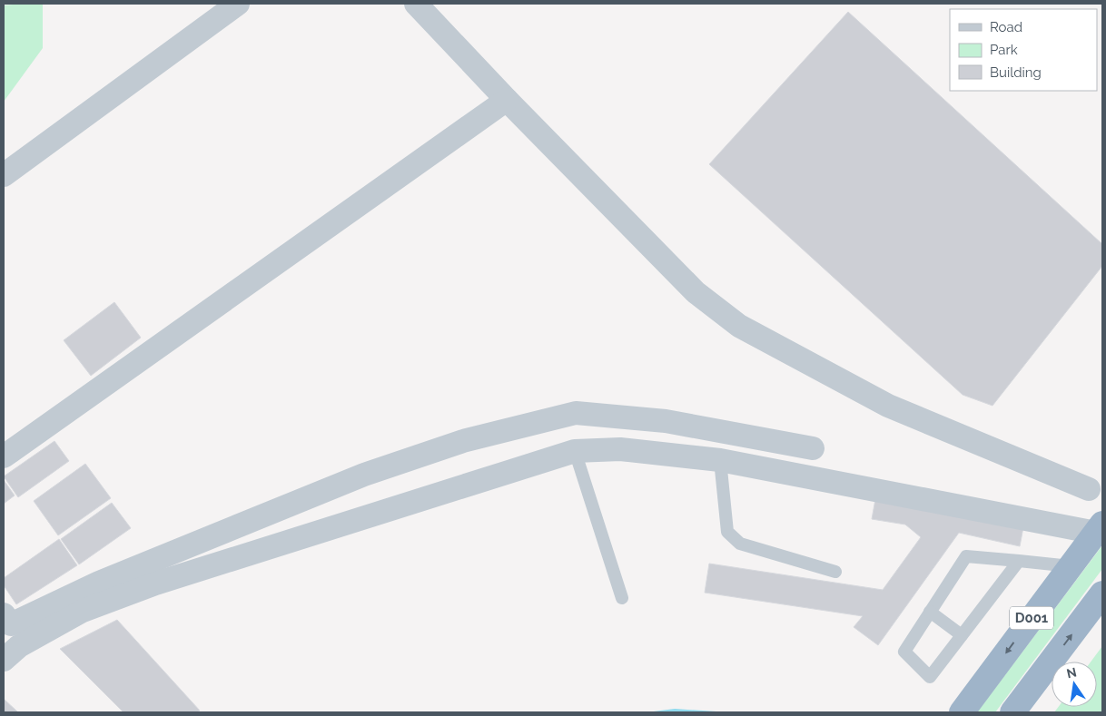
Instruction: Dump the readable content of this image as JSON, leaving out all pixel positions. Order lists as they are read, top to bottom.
{
  "streets": {
    "highway": ["D001"]
  },
  "legend": ["Road", "Park", "Building"],
  "north": "top"
}
